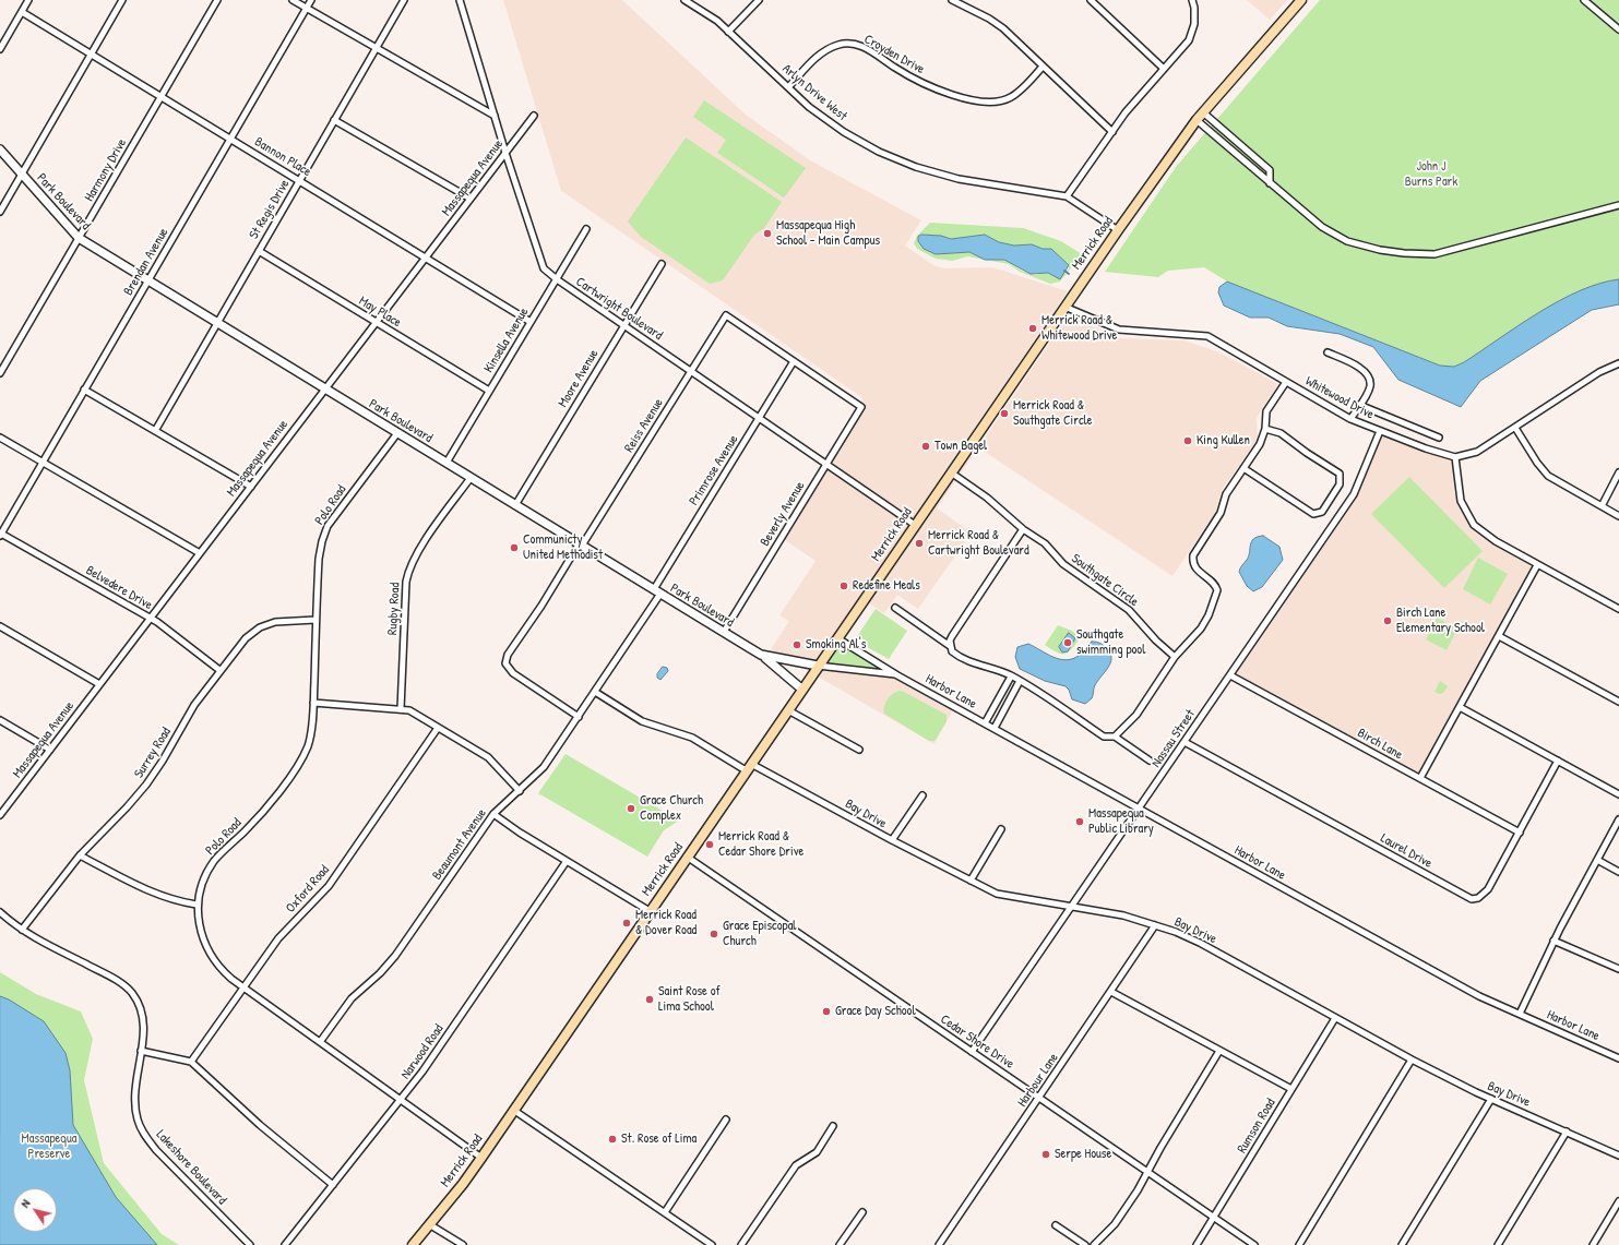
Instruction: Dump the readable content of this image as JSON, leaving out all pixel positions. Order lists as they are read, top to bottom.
{
  "streets": {
    "main road": ["Park Boulevard", "Merrick Road"],
    "street": [
      "Croyden Drive",
      "Arlyn Drive West",
      "Bannon Place",
      "Harmony Drive",
      "Massapequa Avenue",
      "St Regis Drive",
      "Brendan Avenue",
      "Cartwright Boulevard",
      "May Place",
      "Kinsella Avenue",
      "Moore Avenue",
      "Whitewood Drive",
      "Reiss Avenue",
      "Primrose Avenue",
      "Polo Road",
      "Beverly Avenue",
      "Southgate Circle",
      "Belvedere Drive",
      "Rugby Road",
      "Harbor Lane",
      "Nassau Street",
      "Birch Lane",
      "Surrey Road",
      "Bay Drive",
      "Beaumont Avenue",
      "Laurel Drive",
      "Oxford Road",
      "Cedar Shore Drive",
      "Narwood Road",
      "Harbour Lane",
      "Rumson Road",
      "Lakeshore Boulevard"
    ]
  },
  "crossings": [
    ["Croyden Drive", "Arlyn Drive West"],
    ["Arlyn Drive West", "Merrick Road"],
    ["Bannon Place", "Harmony Drive"],
    ["Bannon Place", "Massapequa Avenue"],
    ["Bannon Place", "St Regis Drive"],
    ["Bannon Place", "Brendan Avenue"],
    ["Bannon Place", "Kinsella Avenue"],
    ["Harmony Drive", "Park Boulevard"],
    ["Massapequa Avenue", "Park Boulevard"],
    ["Massapequa Avenue", "Cartwright Boulevard"],
    ["Massapequa Avenue", "May Place"],
    ["Massapequa Avenue", "Belvedere Drive"],
    ["Park Boulevard", "St Regis Drive"],
    ["Park Boulevard", "Merrick Road"],
    ["Park Boulevard", "Brendan Avenue"],
    ["Park Boulevard", "Kinsella Avenue"],
    ["Park Boulevard", "Moore Avenue"],
    ["Park Boulevard", "Reiss Avenue"],
    ["Park Boulevard", "Primrose Avenue"],
    ["Park Boulevard", "Polo Road"],
    ["Park Boulevard", "Beverly Avenue"],
    ["Park Boulevard", "Rugby Road"],
    ["Park Boulevard", "Harbor Lane"],
    ["Park Boulevard", "Beaumont Avenue"],
    ["St Regis Drive", "May Place"],
    ["Merrick Road", "Cartwright Boulevard"],
    ["Merrick Road", "Whitewood Drive"],
    ["Merrick Road", "Polo Road"],
    ["Merrick Road", "Southgate Circle"],
    ["Merrick Road", "Harbor Lane"],
    ["Merrick Road", "Bay Drive"],
    ["Merrick Road", "Cedar Shore Drive"],
    ["Brendan Avenue", "Belvedere Drive"],
    ["Cartwright Boulevard", "Kinsella Avenue"],
    ["Cartwright Boulevard", "Moore Avenue"],
    ["Cartwright Boulevard", "Reiss Avenue"],
    ["Cartwright Boulevard", "Primrose Avenue"],
    ["Cartwright Boulevard", "Beverly Avenue"],
    ["May Place", "Kinsella Avenue"],
    ["Whitewood Drive", "Nassau Street"],
    ["Reiss Avenue", "Primrose Avenue"],
    ["Reiss Avenue", "Beverly Avenue"],
    ["Reiss Avenue", "Beaumont Avenue"],
    ["Primrose Avenue", "Beverly Avenue"],
    ["Primrose Avenue", "Beaumont Avenue"],
    ["Polo Road", "Surrey Road"],
    ["Polo Road", "Beaumont Avenue"],
    ["Polo Road", "Oxford Road"],
    ["Polo Road", "Narwood Road"],
    ["Belvedere Drive", "Surrey Road"],
    ["Harbor Lane", "Nassau Street"],
    ["Nassau Street", "Birch Lane"],
    ["Nassau Street", "Bay Drive"],
    ["Nassau Street", "Laurel Drive"],
    ["Nassau Street", "Cedar Shore Drive"],
    ["Birch Lane", "Laurel Drive"],
    ["Surrey Road", "Lakeshore Boulevard"],
    ["Bay Drive", "Beaumont Avenue"],
    ["Bay Drive", "Harbour Lane"],
    ["Bay Drive", "Rumson Road"],
    ["Cedar Shore Drive", "Harbour Lane"],
    ["Cedar Shore Drive", "Rumson Road"]
  ],
  "parks": ["John J Burns Park", "Massapequa Preserve"],
  "places": [
    "Massapequa High School - Main Campus",
    "Merrick Road & Whitewood Drive",
    "Merrick Road & Southgate Circle",
    "King Kullen",
    "Town Bagel",
    "Merrick Road & Cartwright Boulevard",
    "Communicty United Methodist",
    "Redefine Meals",
    "Birch Lane Elementary School",
    "Southgate swimming pool",
    "Smoking Al's",
    "Grace Church Complex",
    "Massapequa Public Library",
    "Merrick Road & Cedar Shore Drive",
    "Merrick Road & Dover Road",
    "Grace Episcopal Church",
    "Saint Rose of Lima School",
    "Grace Day School",
    "St. Rose of Lima",
    "Serpe House"
  ],
  "north": "top left"
}
